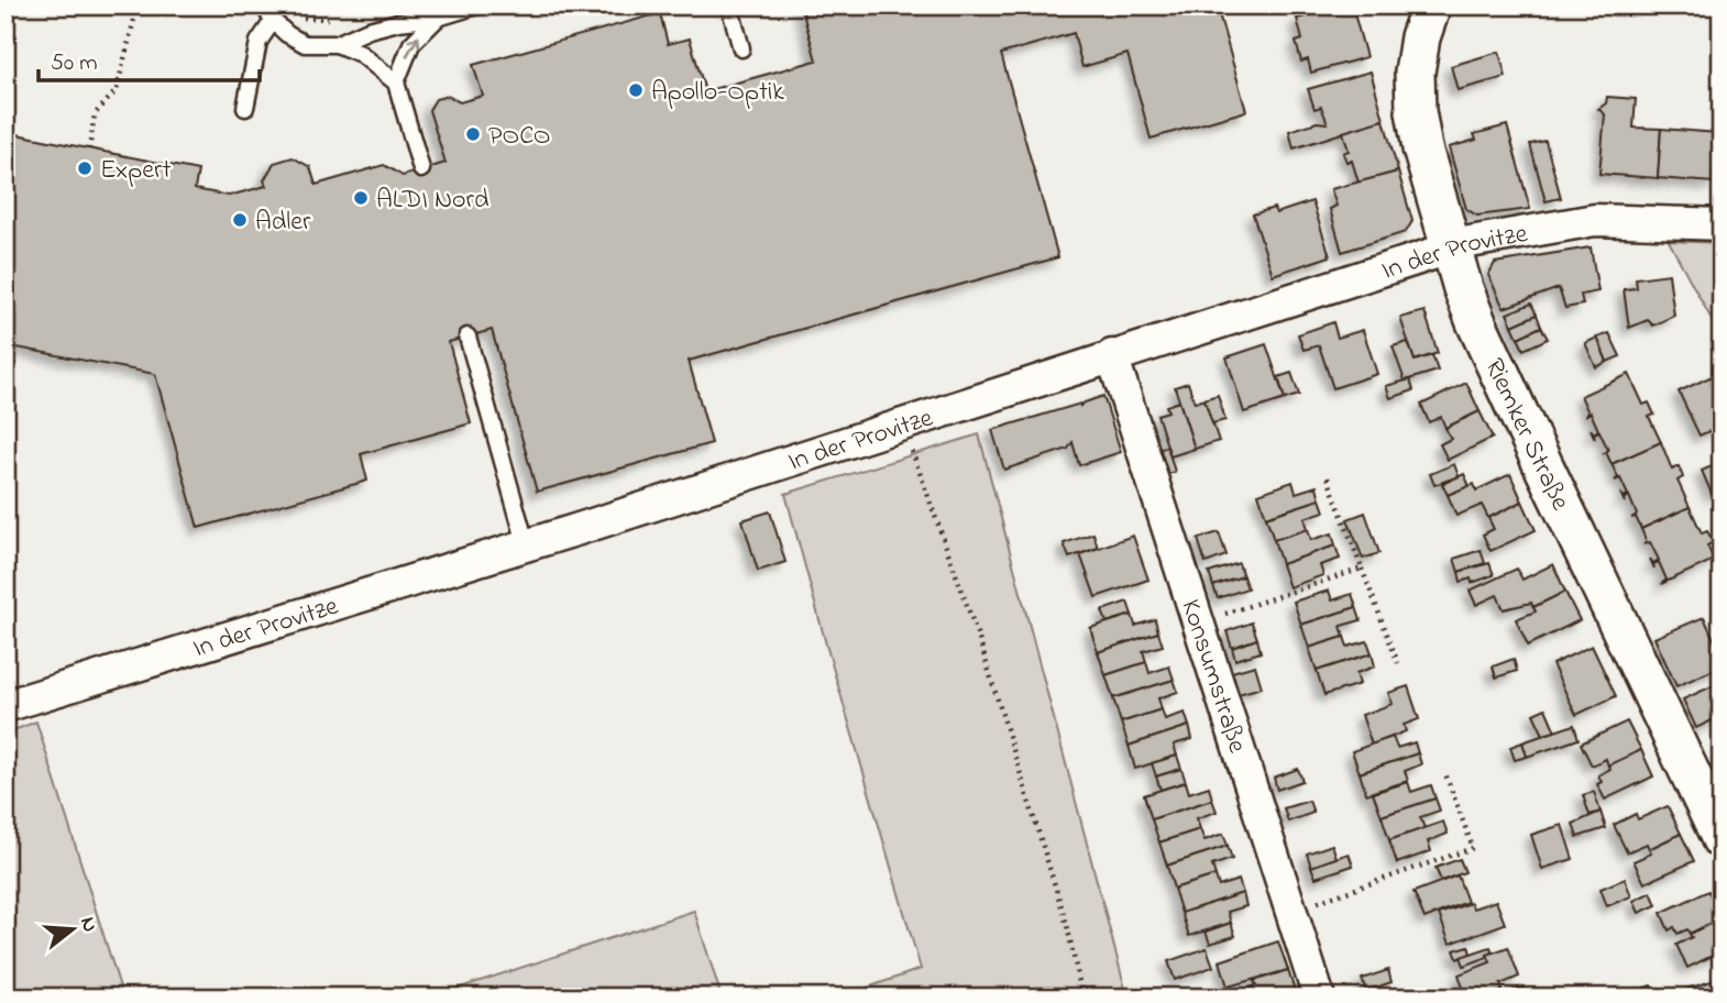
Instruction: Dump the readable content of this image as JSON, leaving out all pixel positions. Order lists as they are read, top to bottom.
{
  "streets": {
    "street": ["In der Provitze", "Riemker Straße", "Konsumstraße"]
  },
  "crossings": [
    ["In der Provitze", "Riemker Straße"],
    ["In der Provitze", "Konsumstraße"]
  ],
  "places": [
    "Apollo-Optik",
    "POCO",
    "Expert",
    "ALDI Nord",
    "Adler"
  ],
  "scale_bar": "50 m",
  "north": "right"
}
